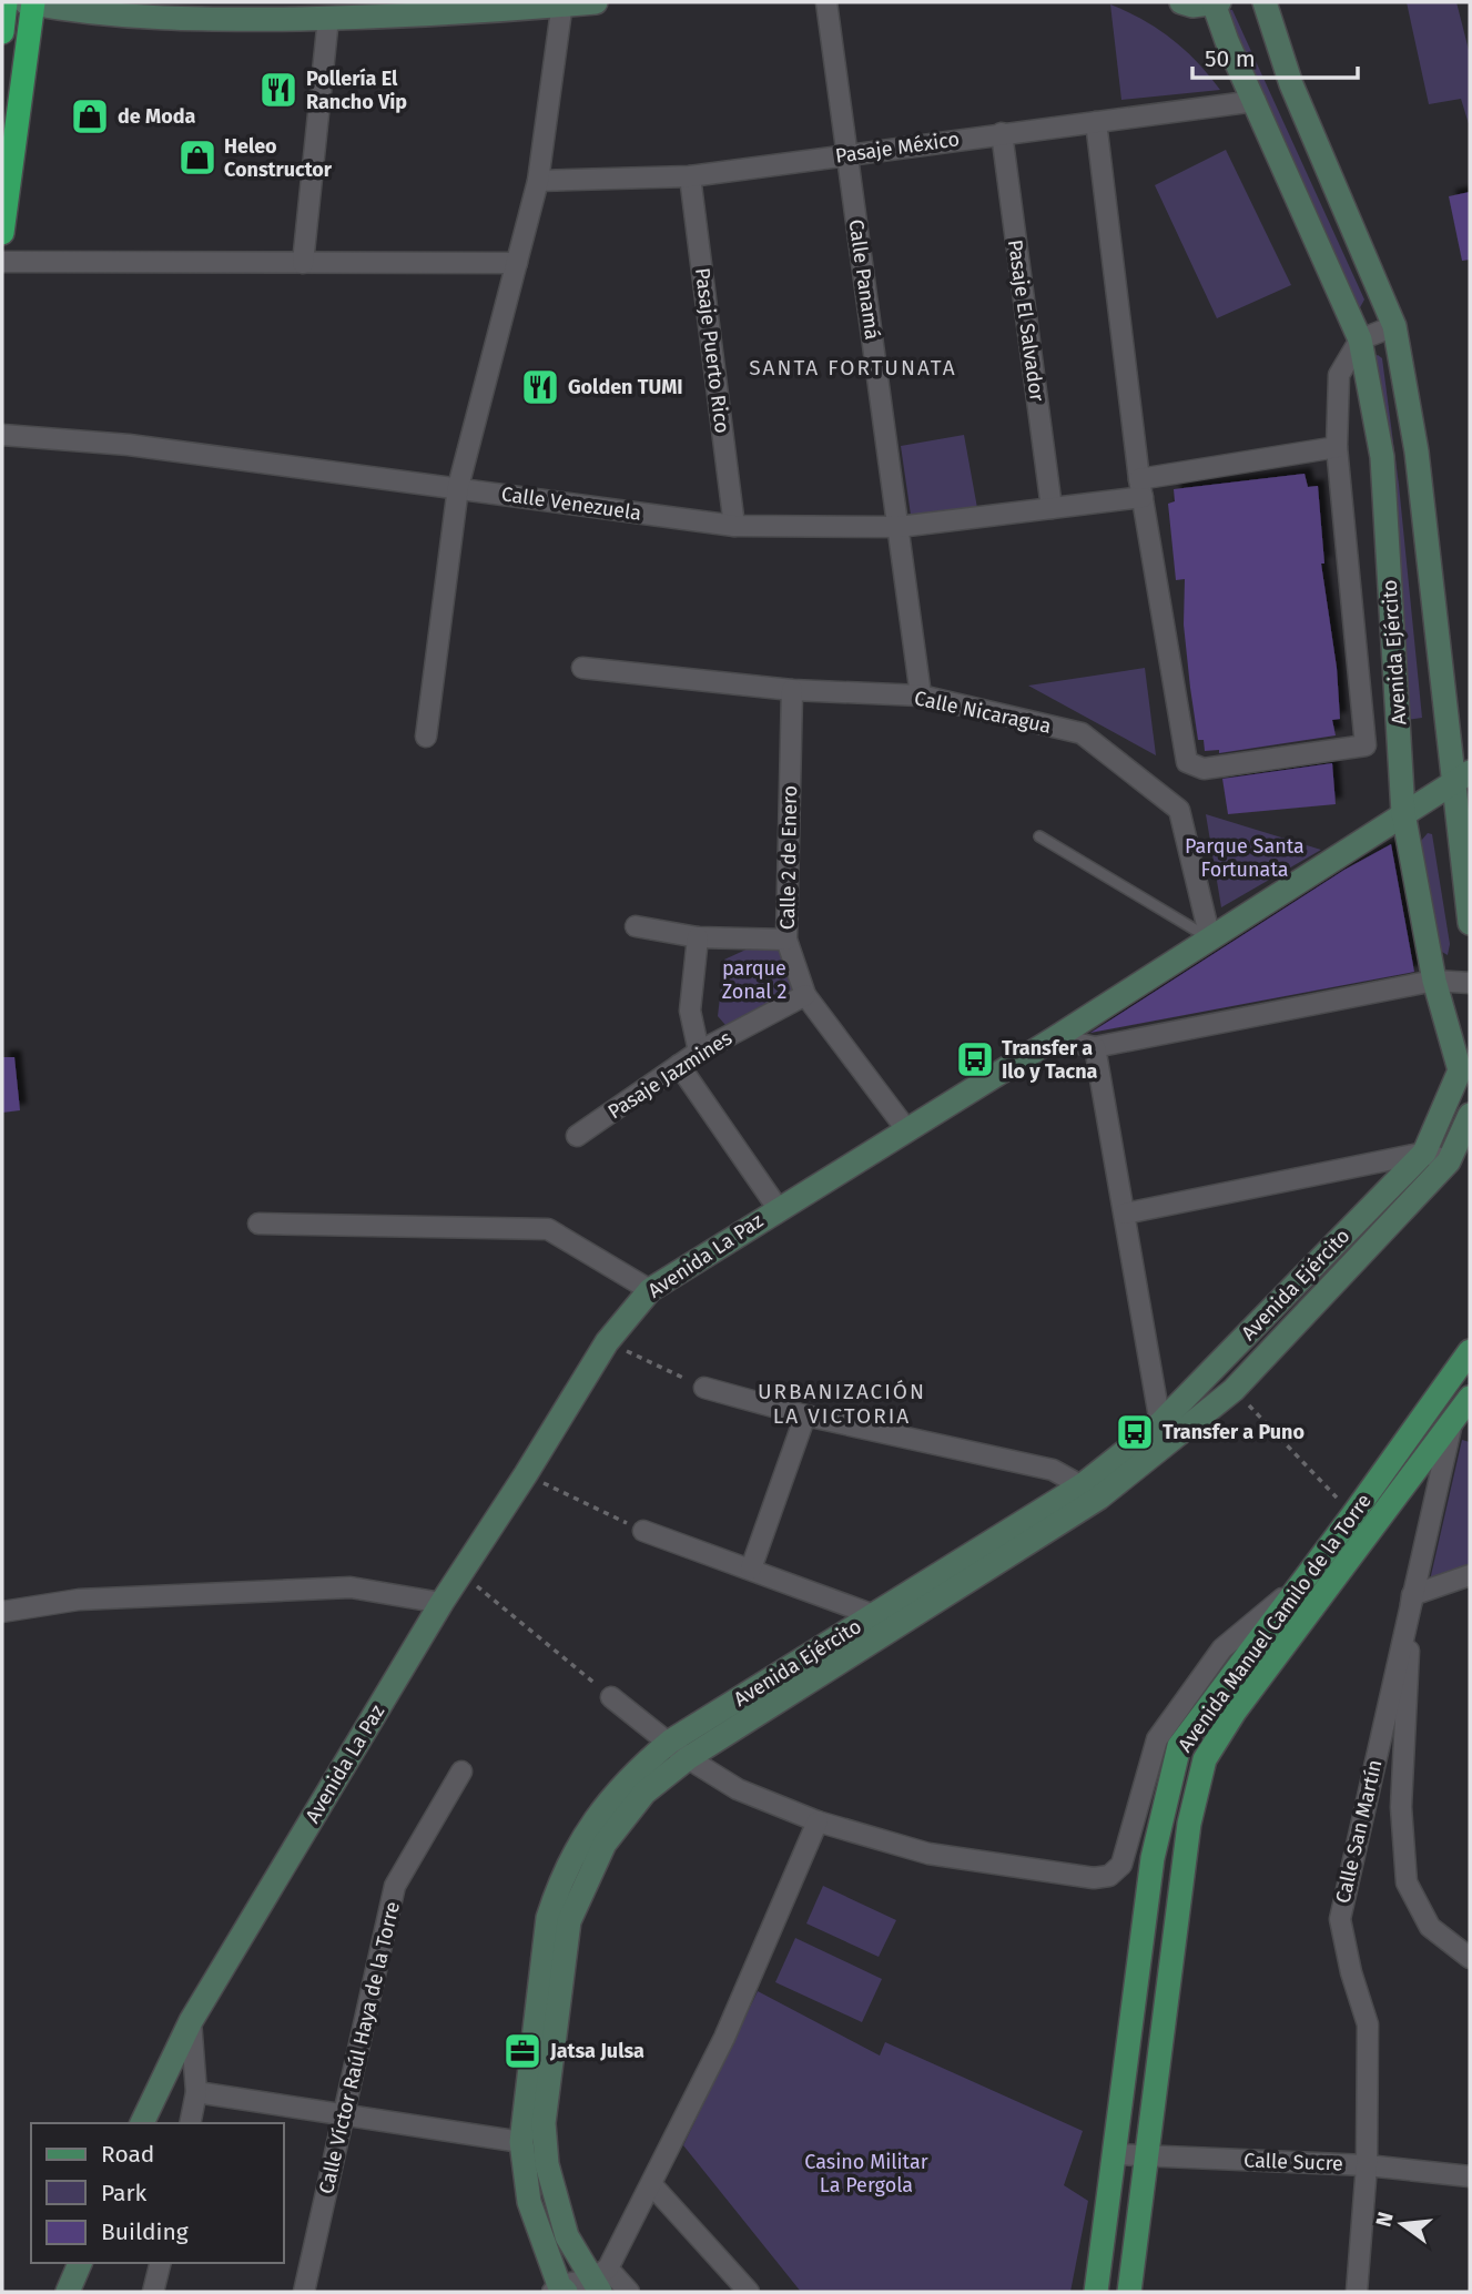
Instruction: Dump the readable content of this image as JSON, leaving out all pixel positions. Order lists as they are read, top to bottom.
{
  "streets": {
    "main road": ["Avenida Ejército", "Avenida La Paz", "Avenida Manuel Camilo de la Torre"],
    "street": [
      "Pasaje México",
      "Calle Panamá",
      "Pasaje El Salvador",
      "Pasaje Puerto Rico",
      "Calle Venezuela",
      "Calle Nicaragua",
      "Calle 2 de Enero",
      "Pasaje Jazmines",
      "Calle San Martín",
      "Calle Víctor Raúl Haya de la Torre",
      "Calle Sucre"
    ]
  },
  "crossings": [
    ["Pasaje México", "Calle Panamá"],
    ["Pasaje México", "Pasaje El Salvador"],
    ["Pasaje México", "Pasaje Puerto Rico"],
    ["Pasaje México", "Avenida Ejército"],
    ["Calle Panamá", "Calle Venezuela"],
    ["Calle Panamá", "Calle Nicaragua"],
    ["Pasaje El Salvador", "Calle Venezuela"],
    ["Pasaje Puerto Rico", "Calle Venezuela"],
    ["Avenida Ejército", "Avenida La Paz"],
    ["Calle Nicaragua", "Calle 2 de Enero"],
    ["Calle Nicaragua", "Avenida La Paz"],
    ["Calle 2 de Enero", "Pasaje Jazmines"],
    ["Calle 2 de Enero", "Avenida La Paz"],
    ["Avenida Manuel Camilo de la Torre", "Calle San Martín"],
    ["Avenida Manuel Camilo de la Torre", "Calle Sucre"],
    ["Calle San Martín", "Calle Sucre"]
  ],
  "districts": ["SANTA FORTUNATA", "URBANIZACIÓN LA VICTORIA"],
  "parks": ["Parque Santa Fortunata", "parque Zonal 2", "Casino Militar La Pergola"],
  "places": {
    "restaurant": ["Pollería El Rancho Vip", "Golden TUMI"],
    "shop": ["de Moda", "Heleo Constructor"],
    "bus stop": ["Transfer a Ilo y Tacna", "Transfer a Puno"],
    "office": ["Jatsa Julsa"]
  },
  "legend": ["Road", "Park", "Building"],
  "scale_bar": "50 m",
  "north": "left"
}
